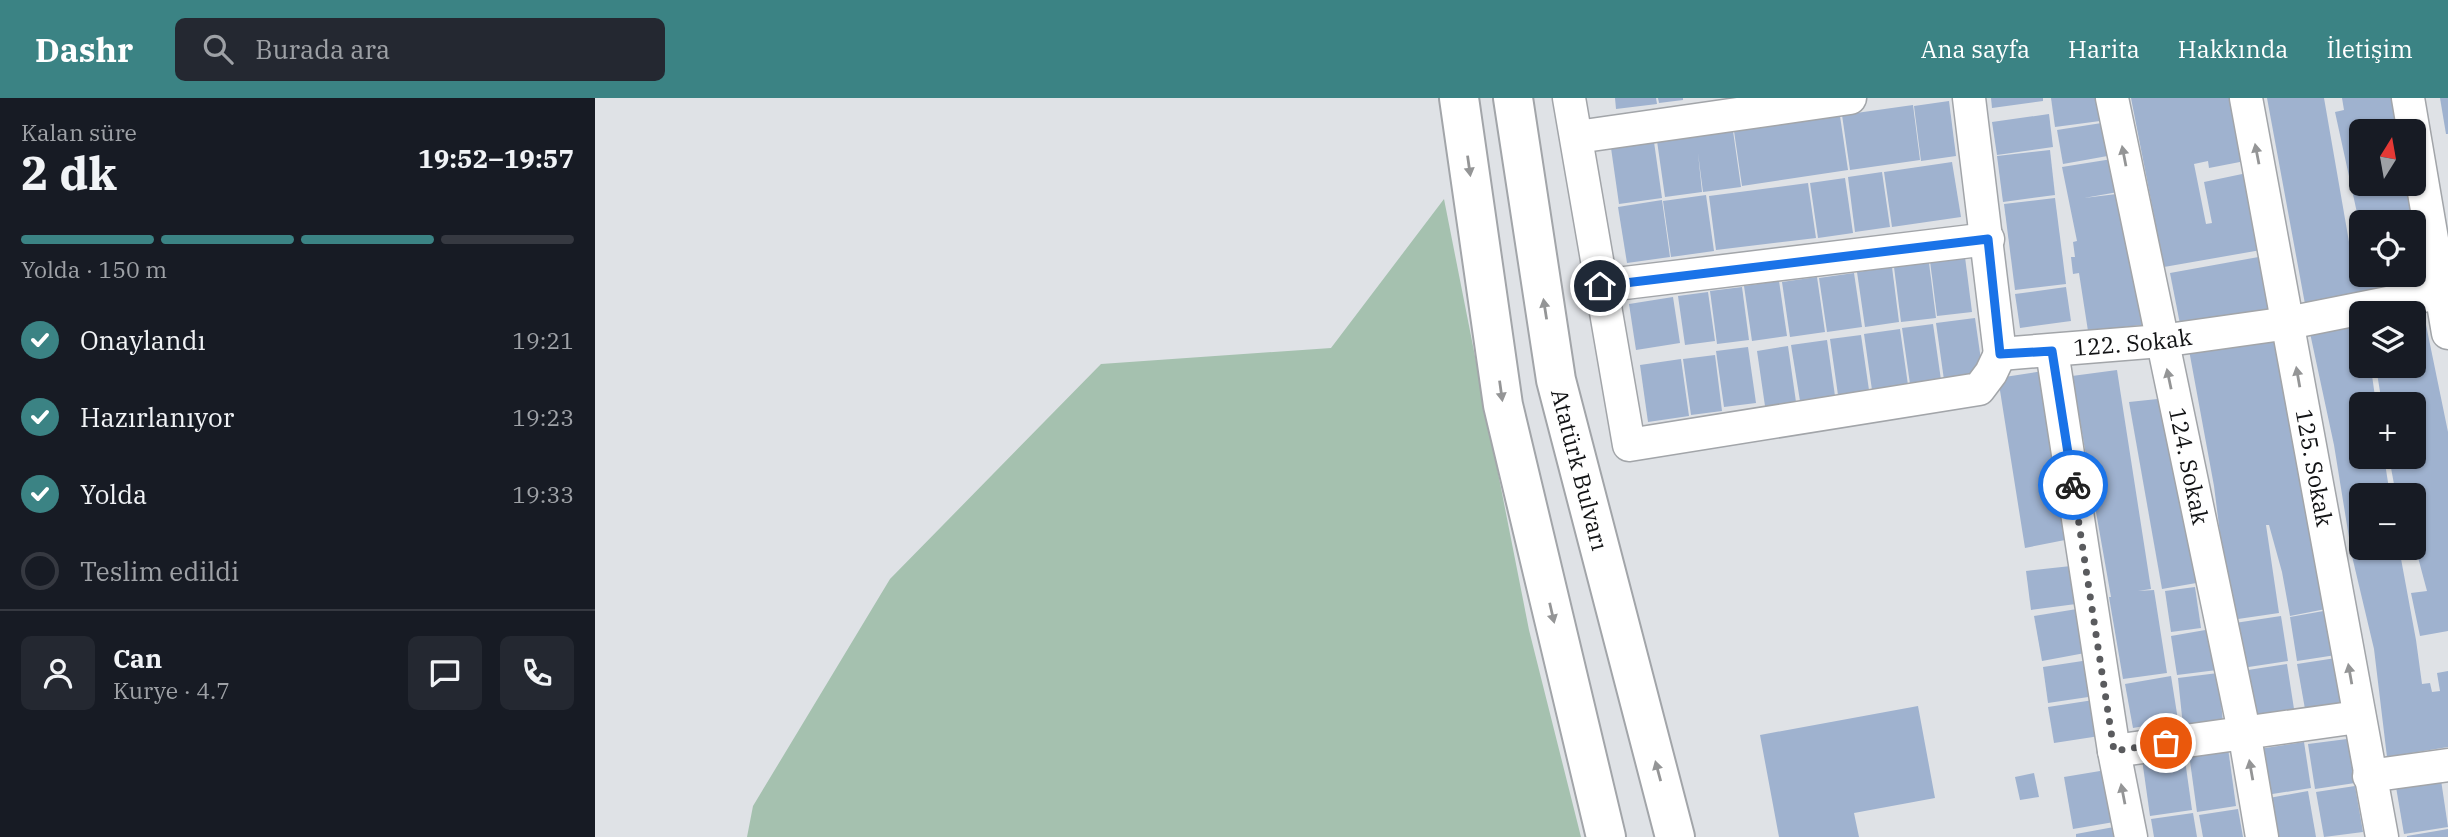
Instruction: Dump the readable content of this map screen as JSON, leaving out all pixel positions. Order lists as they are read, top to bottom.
{
  "streets": {
    "highway": ["Atatürk Bulvarı"],
    "street": ["122. Sokak", "124. Sokak", "125. Sokak"]
  },
  "crossings": [
    ["122. Sokak", "124. Sokak"],
    ["122. Sokak", "125. Sokak"]
  ],
  "north": "top",
  "page": {
    "header": "Dashr",
    "search": "Burada ara",
    "nav": [
      "Ana sayfa",
      "Harita",
      "Hakkında",
      "İletişim"
    ],
    "heading": ["2 dk", "Kalan süre", "19:52–19:57"],
    "panel": ["Can", "Kurye · 4.7"],
    "map_buttons": ["+", "−"],
    "bar": "Yolda · 150 m",
    "list": [
      ["Onaylandı", "19:21"],
      ["Hazırlanıyor", "19:23"],
      ["Yolda", "19:33"],
      "Teslim edildi"
    ]
  }
}
